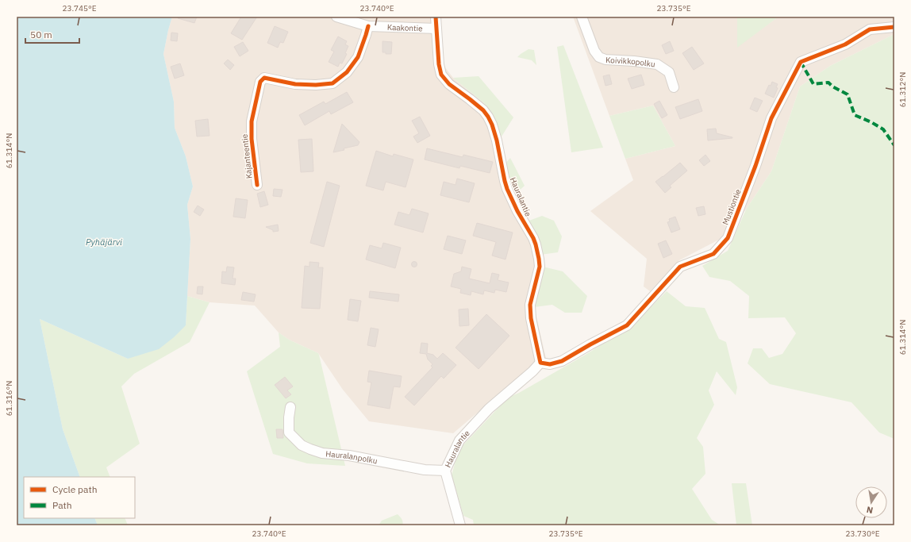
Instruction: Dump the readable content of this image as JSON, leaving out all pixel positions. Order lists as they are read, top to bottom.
{
  "streets": {
    "street": [
      "Kaakontie",
      "Koivikkopolku",
      "Kajanteentie",
      "Hauralantie",
      "Mustiontie",
      "Hauralanpolku"
    ]
  },
  "crossings": [
    ["Kaakontie", "Kajanteentie"],
    ["Kaakontie", "Hauralantie"],
    ["Hauralantie", "Mustiontie"],
    ["Hauralantie", "Hauralanpolku"]
  ],
  "water": ["Pyhäjärvi"],
  "legend": ["Cycle path", "Path"],
  "scale_bar": "50 m",
  "north": "bottom",
  "coordinates": [
    "23.745°E",
    "23.740°E",
    "23.735°E",
    "61.312°N",
    "61.314°N",
    "61.316°N",
    "23.730°E"
  ]
}
